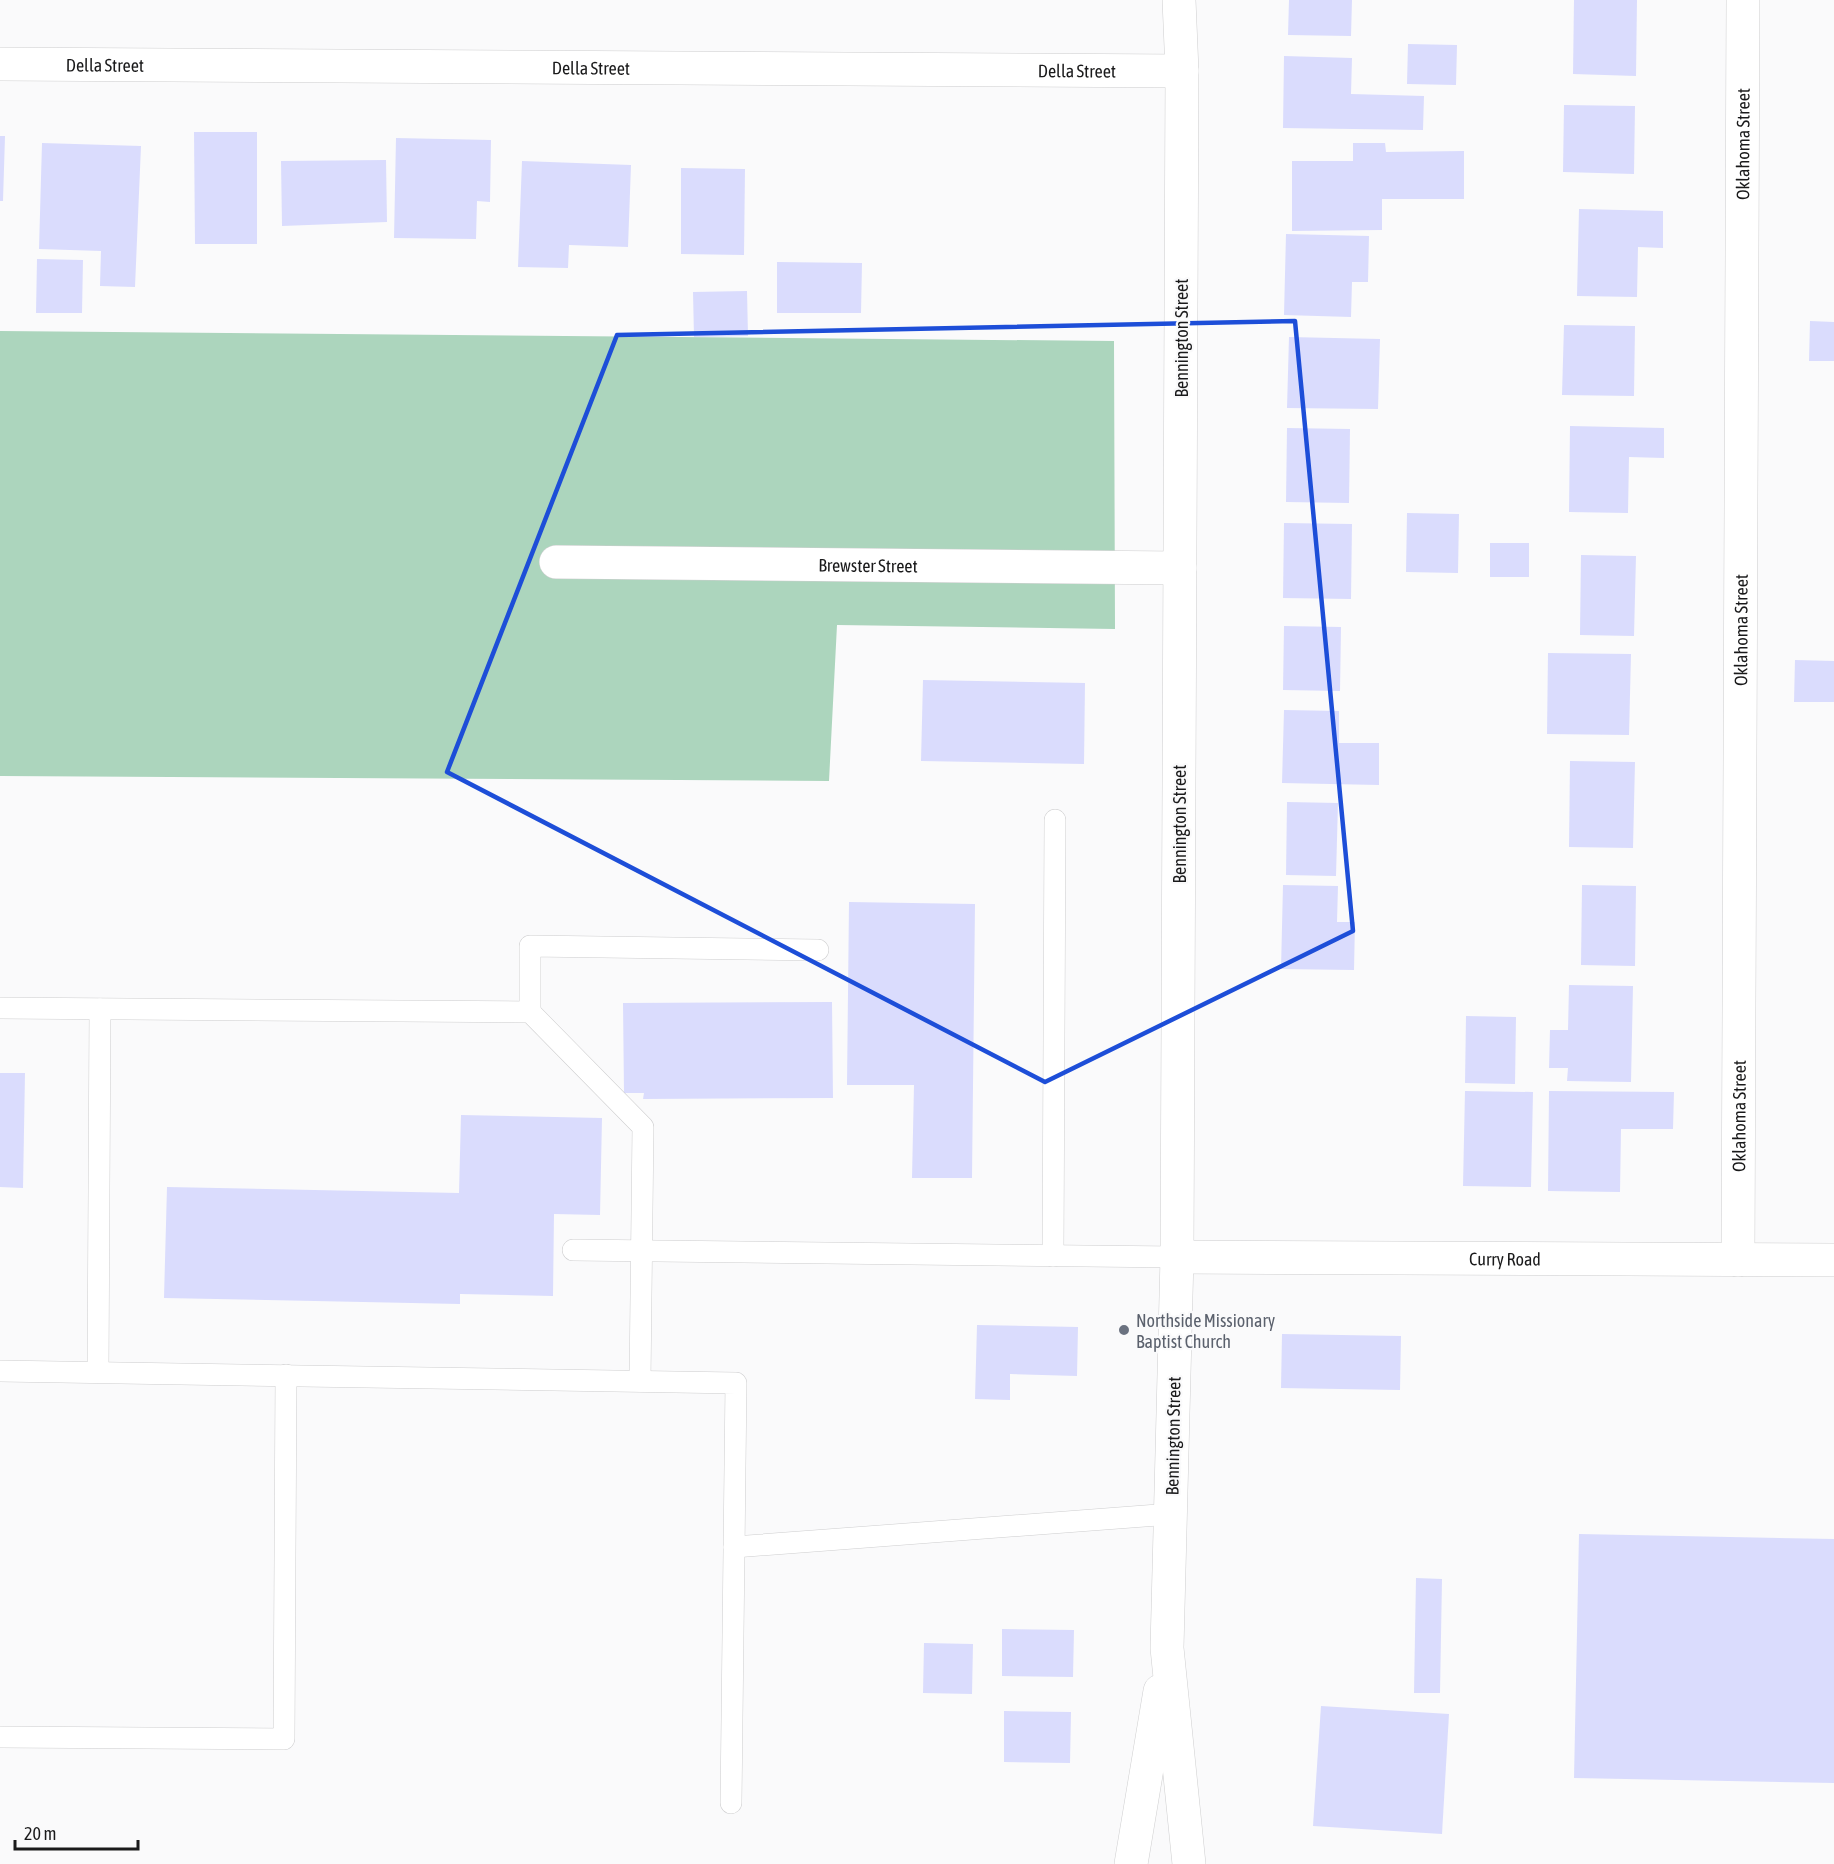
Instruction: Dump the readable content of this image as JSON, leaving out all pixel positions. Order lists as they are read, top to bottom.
{
  "streets": {
    "street": [
      "Della Street",
      "Oklahoma Street",
      "Bennington Street",
      "Brewster Street",
      "Curry Road"
    ]
  },
  "crossings": [
    ["Della Street", "Bennington Street"],
    ["Oklahoma Street", "Curry Road"],
    ["Bennington Street", "Brewster Street"],
    ["Bennington Street", "Curry Road"]
  ],
  "places": ["Northside Missionary Baptist Church"],
  "scale_bar": "20 m"
}
